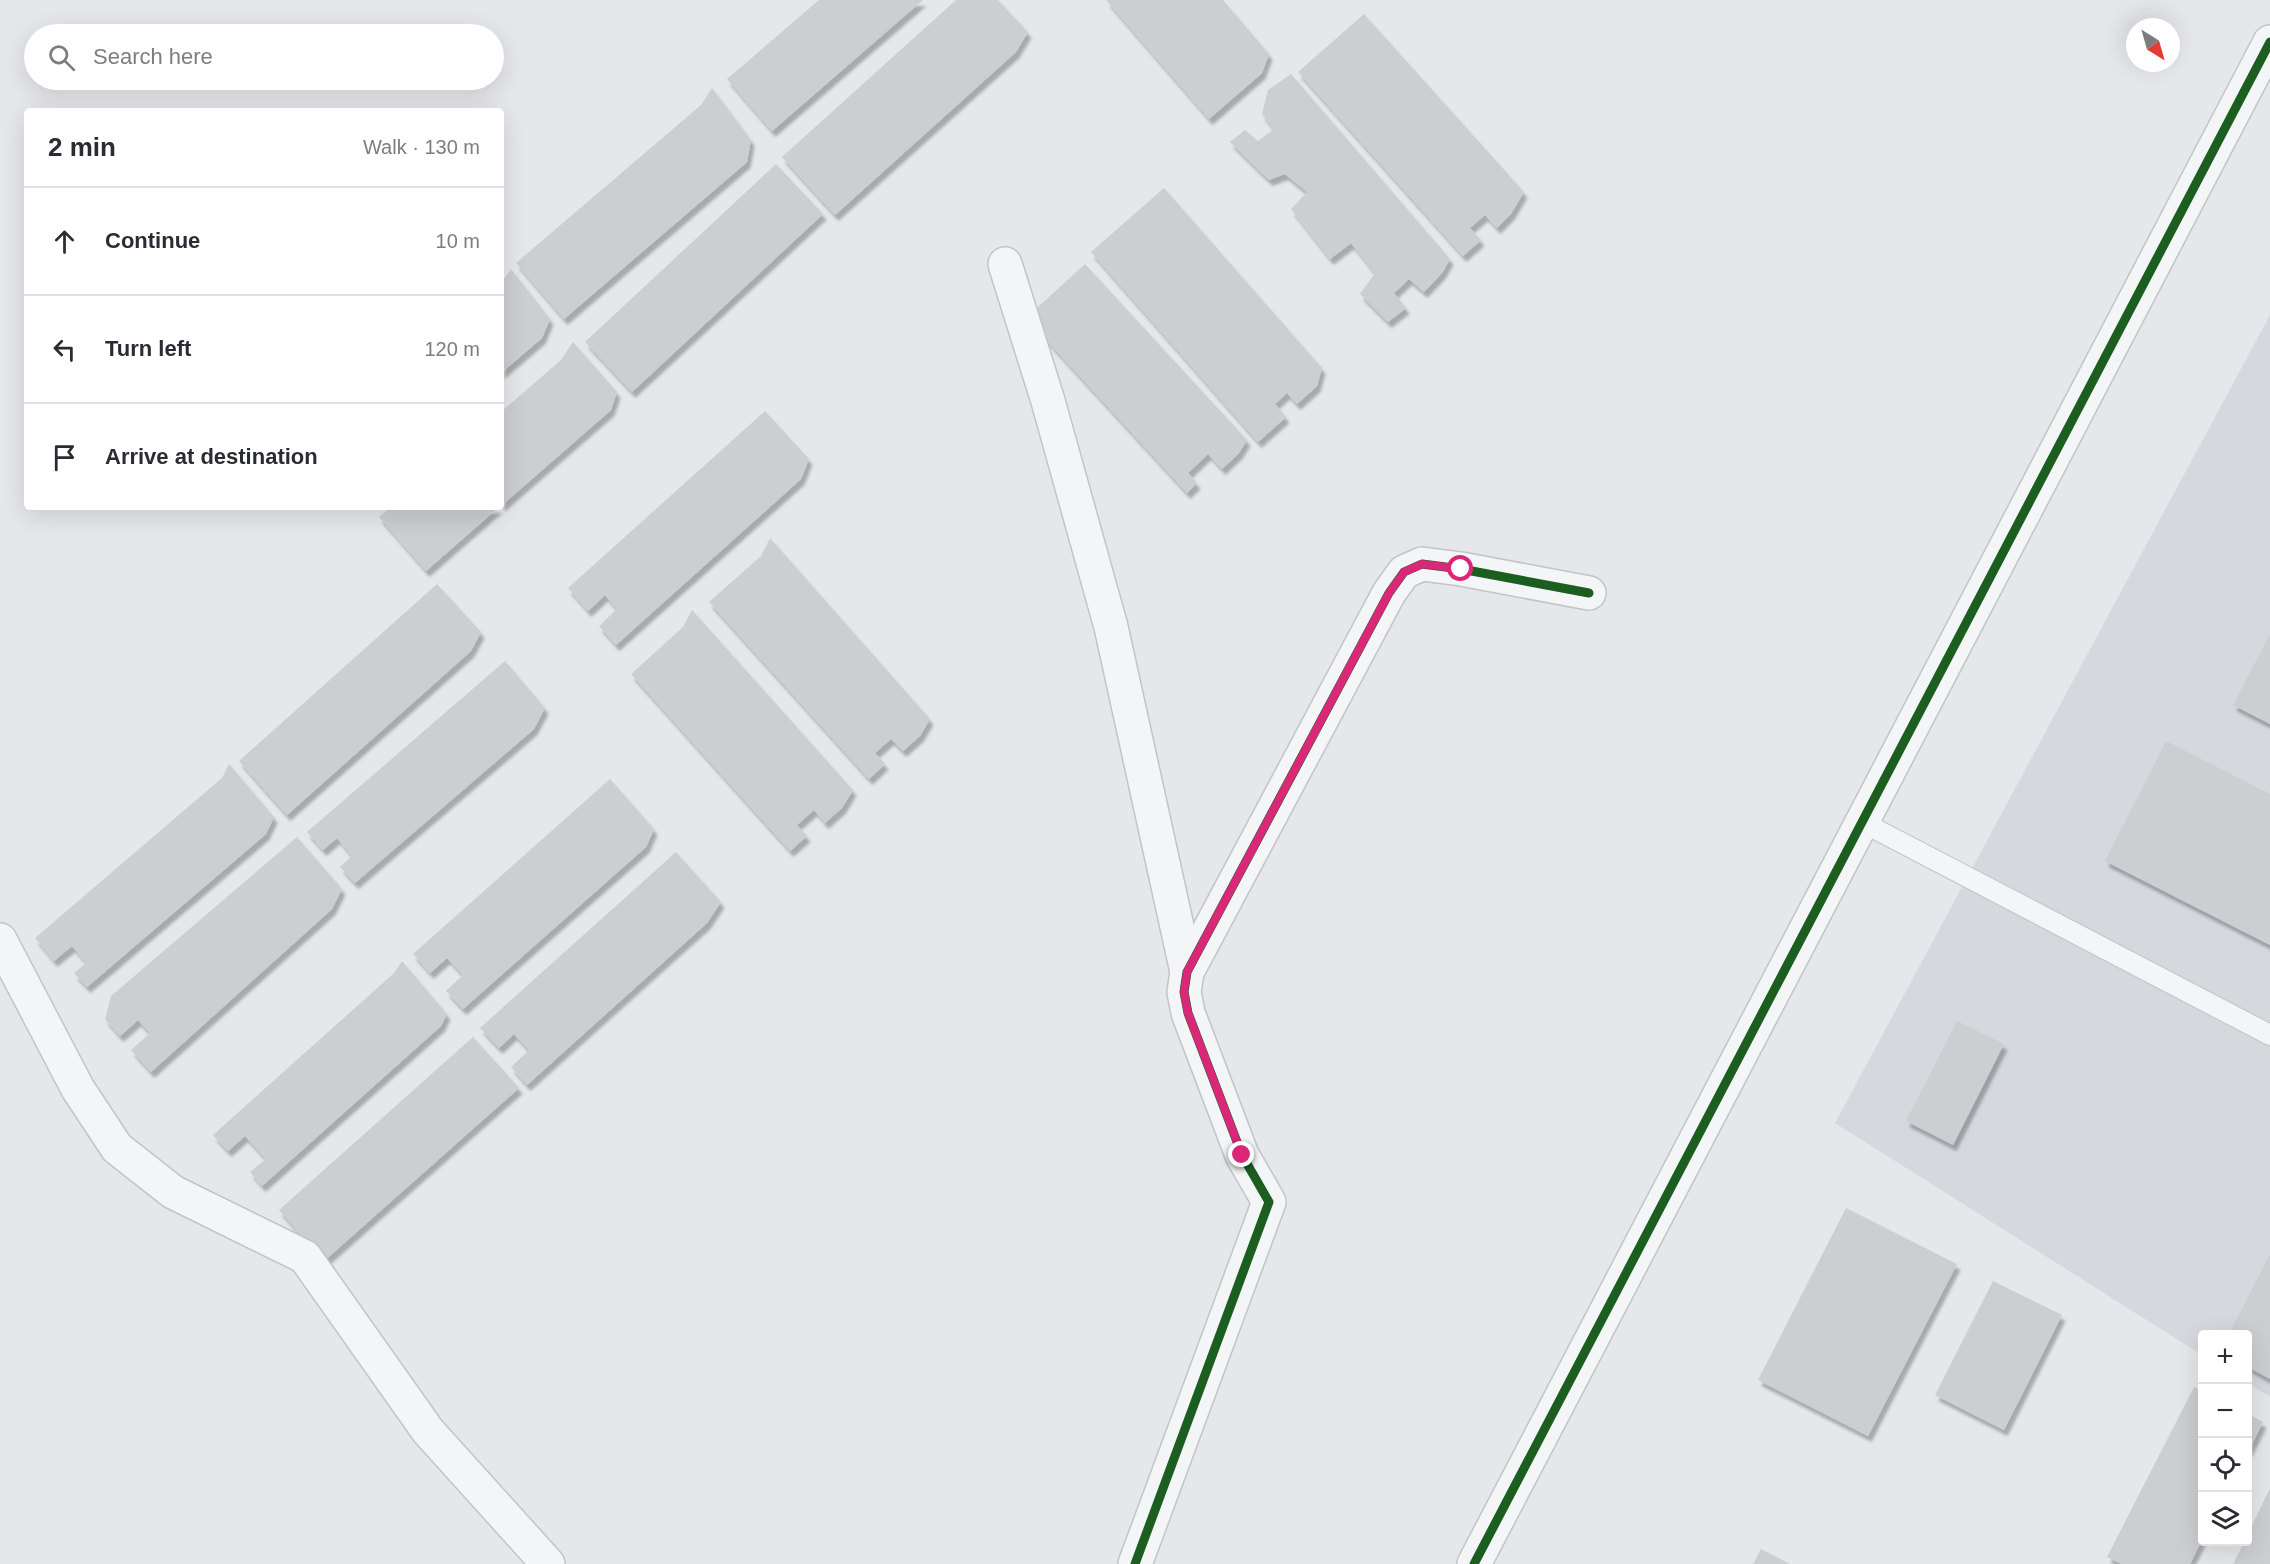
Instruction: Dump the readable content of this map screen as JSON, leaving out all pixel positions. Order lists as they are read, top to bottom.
{
  "north": "bottom right",
  "page": {
    "search": "Search here",
    "heading": ["2 min", "Walk · 130 m"],
    "list": [
      ["Continue", "10 m"],
      ["Turn left", "120 m"],
      "Arrive at destination"
    ],
    "map_buttons": ["+", "−"]
  }
}
